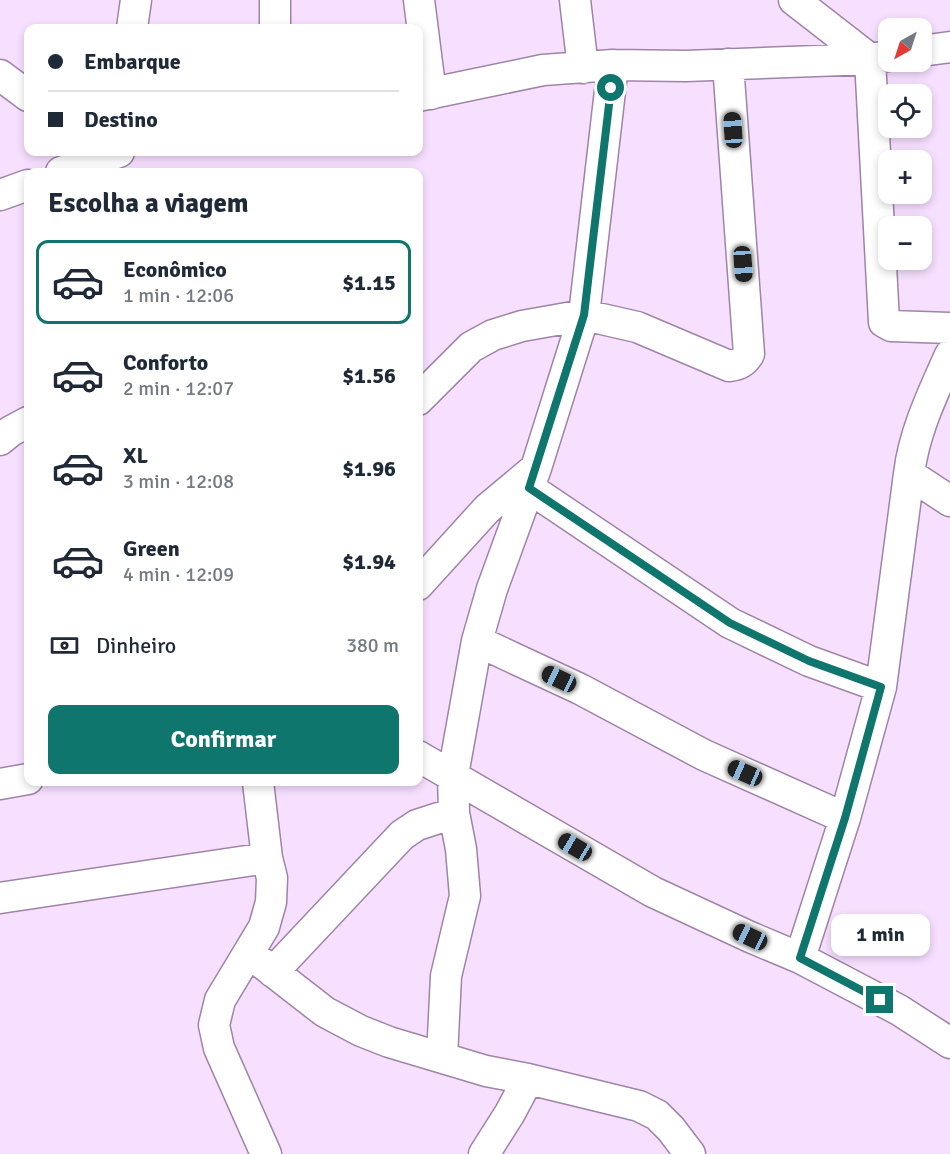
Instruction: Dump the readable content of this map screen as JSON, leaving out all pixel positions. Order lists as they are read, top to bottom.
{
  "north": "bottom left",
  "page": {
    "map_buttons": ["+", "−"],
    "banner": ["Embarque", "Destino"],
    "heading": "Escolha a viagem",
    "list": [
      {
        "name": "Econômico",
        "note": "1 min · 12:06",
        "value": "$1.15"
      },
      {
        "name": "Conforto",
        "note": "2 min · 12:07",
        "value": "$1.56"
      },
      {
        "name": "XL",
        "note": "3 min · 12:08",
        "value": "$1.96"
      },
      {
        "name": "Green",
        "note": "4 min · 12:09",
        "value": "$1.94"
      }
    ],
    "pay": ["Dinheiro", "380 m"],
    "buttons": "Confirmar",
    "bubble": "1 min"
  }
}
